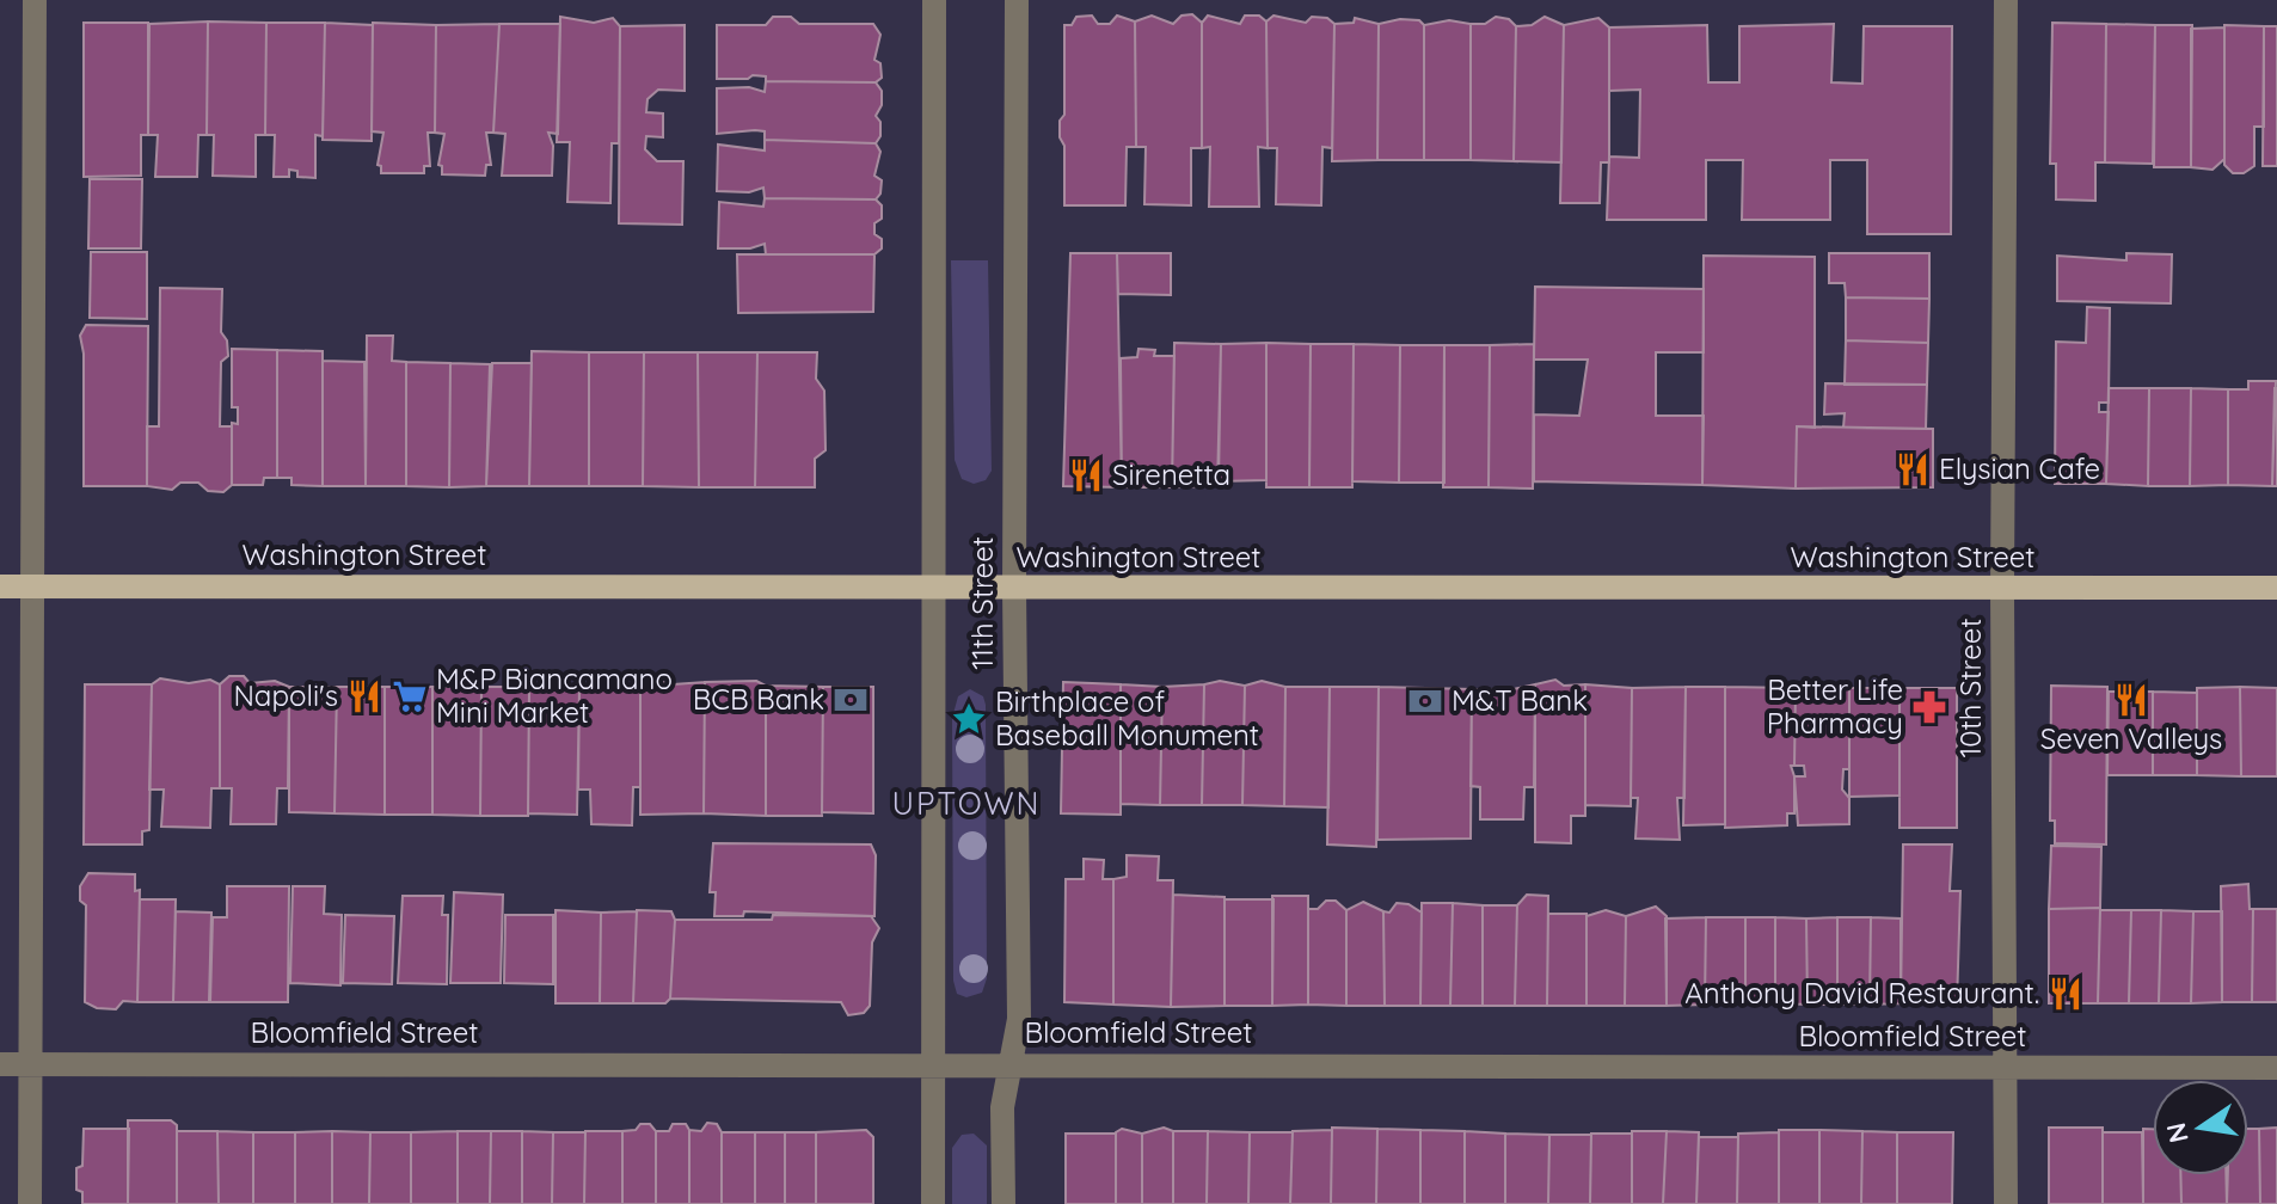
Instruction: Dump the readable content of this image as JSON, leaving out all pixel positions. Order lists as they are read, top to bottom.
{
  "streets": {
    "main road": ["Washington Street"],
    "street": ["11th Street", "10th Street", "Bloomfield Street"]
  },
  "crossings": [
    ["Washington Street", "11th Street"],
    ["Washington Street", "10th Street"],
    ["11th Street", "Bloomfield Street"],
    ["10th Street", "Bloomfield Street"]
  ],
  "districts": ["UPTOWN"],
  "places": {
    "restaurant": [
      "Elysian Cafe",
      "Sirenetta",
      "Napoli's",
      "Seven Valleys",
      "Anthony David Restaurant."
    ],
    "supermarket": ["M&P Biancamano Mini Market"],
    "bank": ["BCB Bank", "M&T Bank"],
    "pharmacy": ["Better Life Pharmacy"],
    "place": ["Birthplace of Baseball Monument"]
  },
  "north": "left"
}
